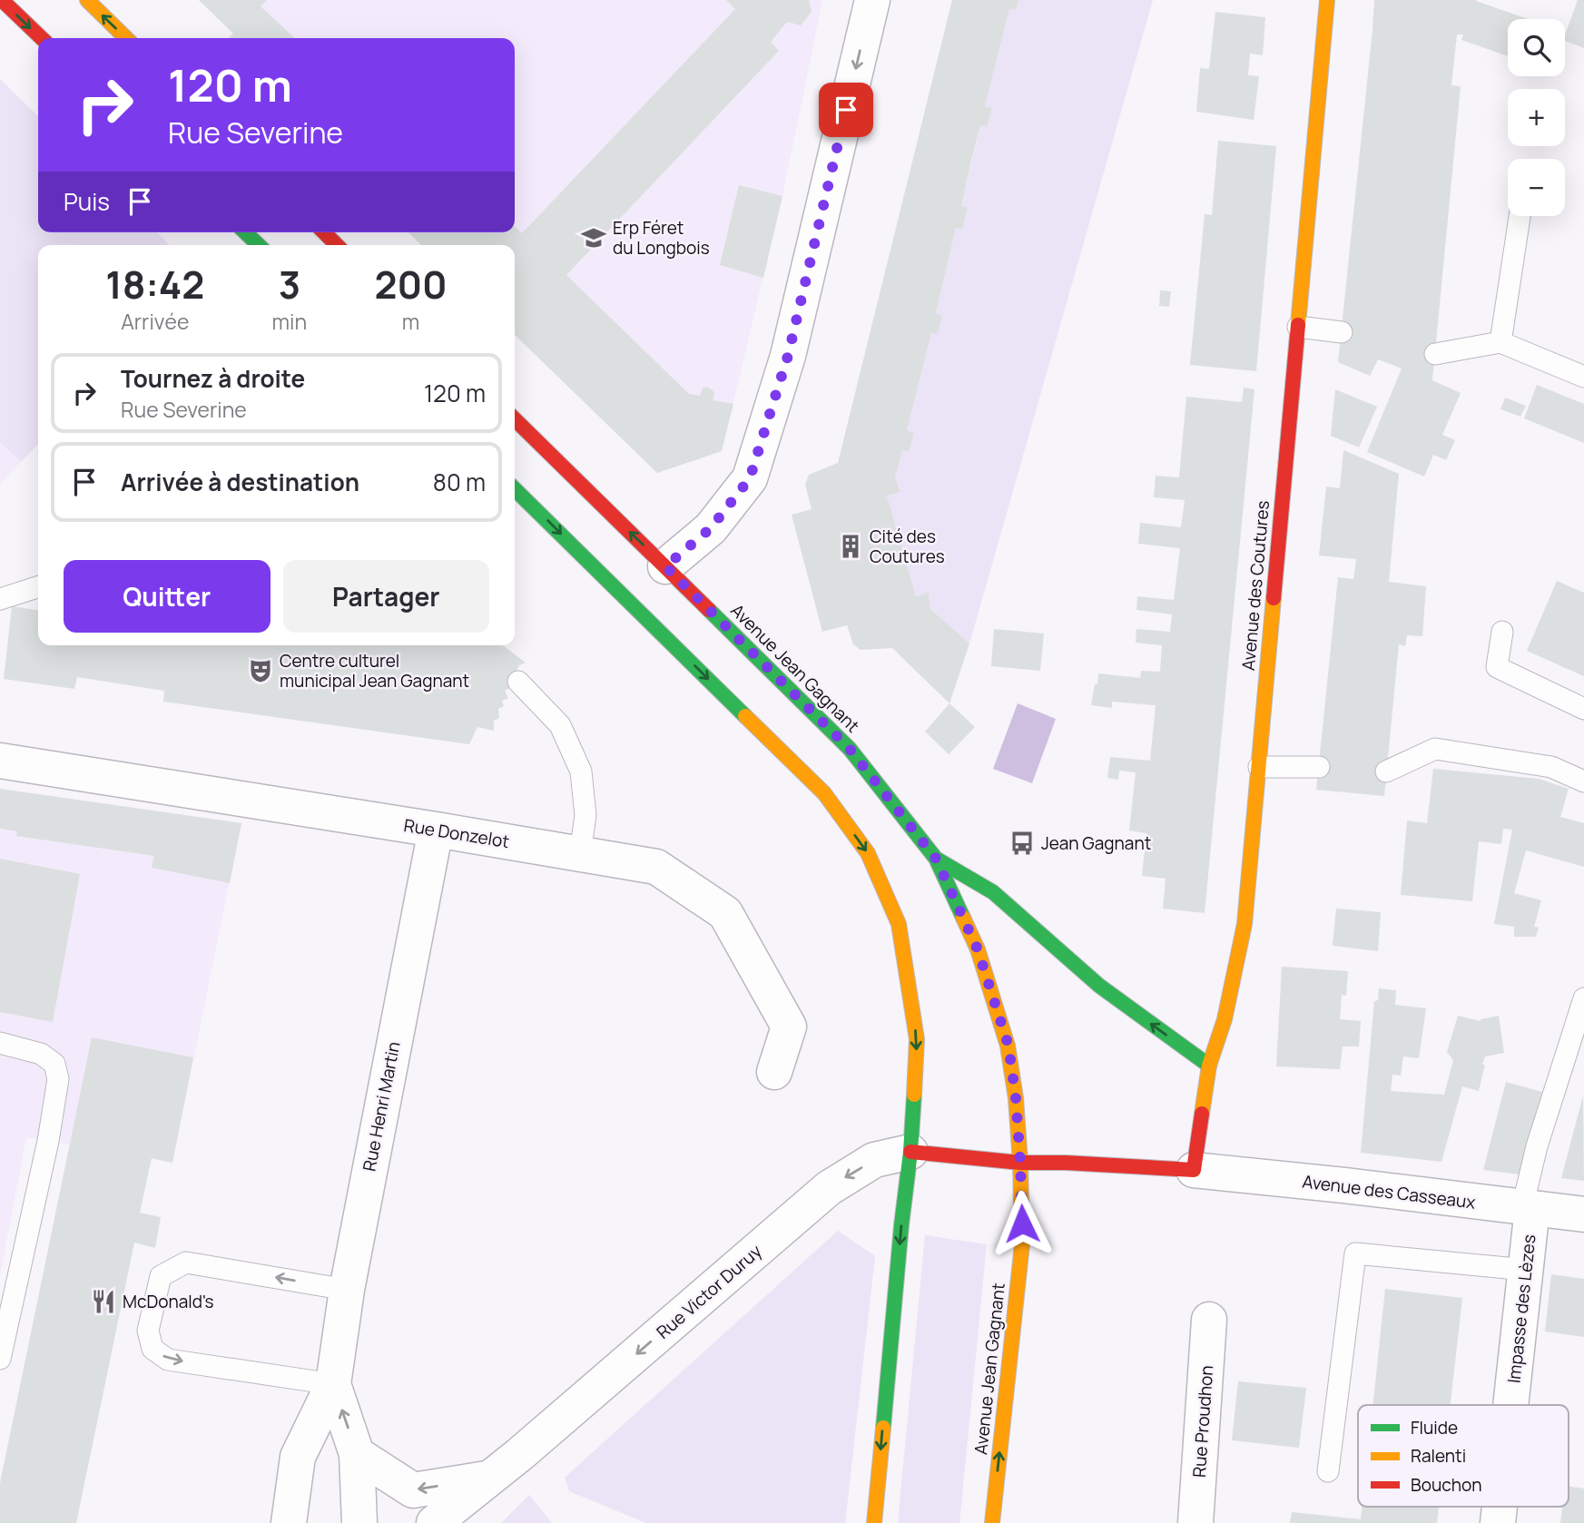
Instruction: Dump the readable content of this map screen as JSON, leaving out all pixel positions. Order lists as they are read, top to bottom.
{
  "streets": {
    "main road": ["Avenue des Coutures", "Avenue Jean Gagnant", "Rue Victor Duruy"],
    "street": [
      "Rue Donzelot",
      "Rue Henri Martin",
      "Avenue des Casseaux",
      "Impasse des Lèzes",
      "Rue Proudhon"
    ]
  },
  "crossings": [
    ["Avenue des Coutures", "Avenue des Casseaux"],
    ["Avenue des Coutures", "Rue Victor Duruy"],
    ["Avenue Jean Gagnant", "Rue Victor Duruy"],
    ["Rue Donzelot", "Rue Henri Martin"],
    ["Avenue des Casseaux", "Rue Victor Duruy"],
    ["Avenue des Casseaux", "Impasse des Lèzes"]
  ],
  "one_way": ["Rue Victor Duruy"],
  "places": {
    "school or university": ["Erp Féret du Longbois"],
    "building": ["Cité des Coutures"],
    "theatre": ["Centre culturel municipal Jean Gagnant"],
    "bus stop": ["Jean Gagnant"],
    "restaurant": ["McDonald's"]
  },
  "legend": ["Fluide", "Ralenti", "Bouchon"],
  "page": {
    "map_buttons": ["+", "−"],
    "turn": ["120 m", "Rue Severine"],
    "then": "Puis",
    "eta": [
      "18:42",
      "Arrivée",
      "3",
      "min",
      "200",
      "m"
    ],
    "list": [
      {
        "name": "Tournez à droite",
        "note": "Rue Severine",
        "value": "120 m"
      },
      {
        "name": "Arrivée à destination",
        "value": "80 m"
      }
    ],
    "buttons": ["Quitter", "Partager"]
  }
}
